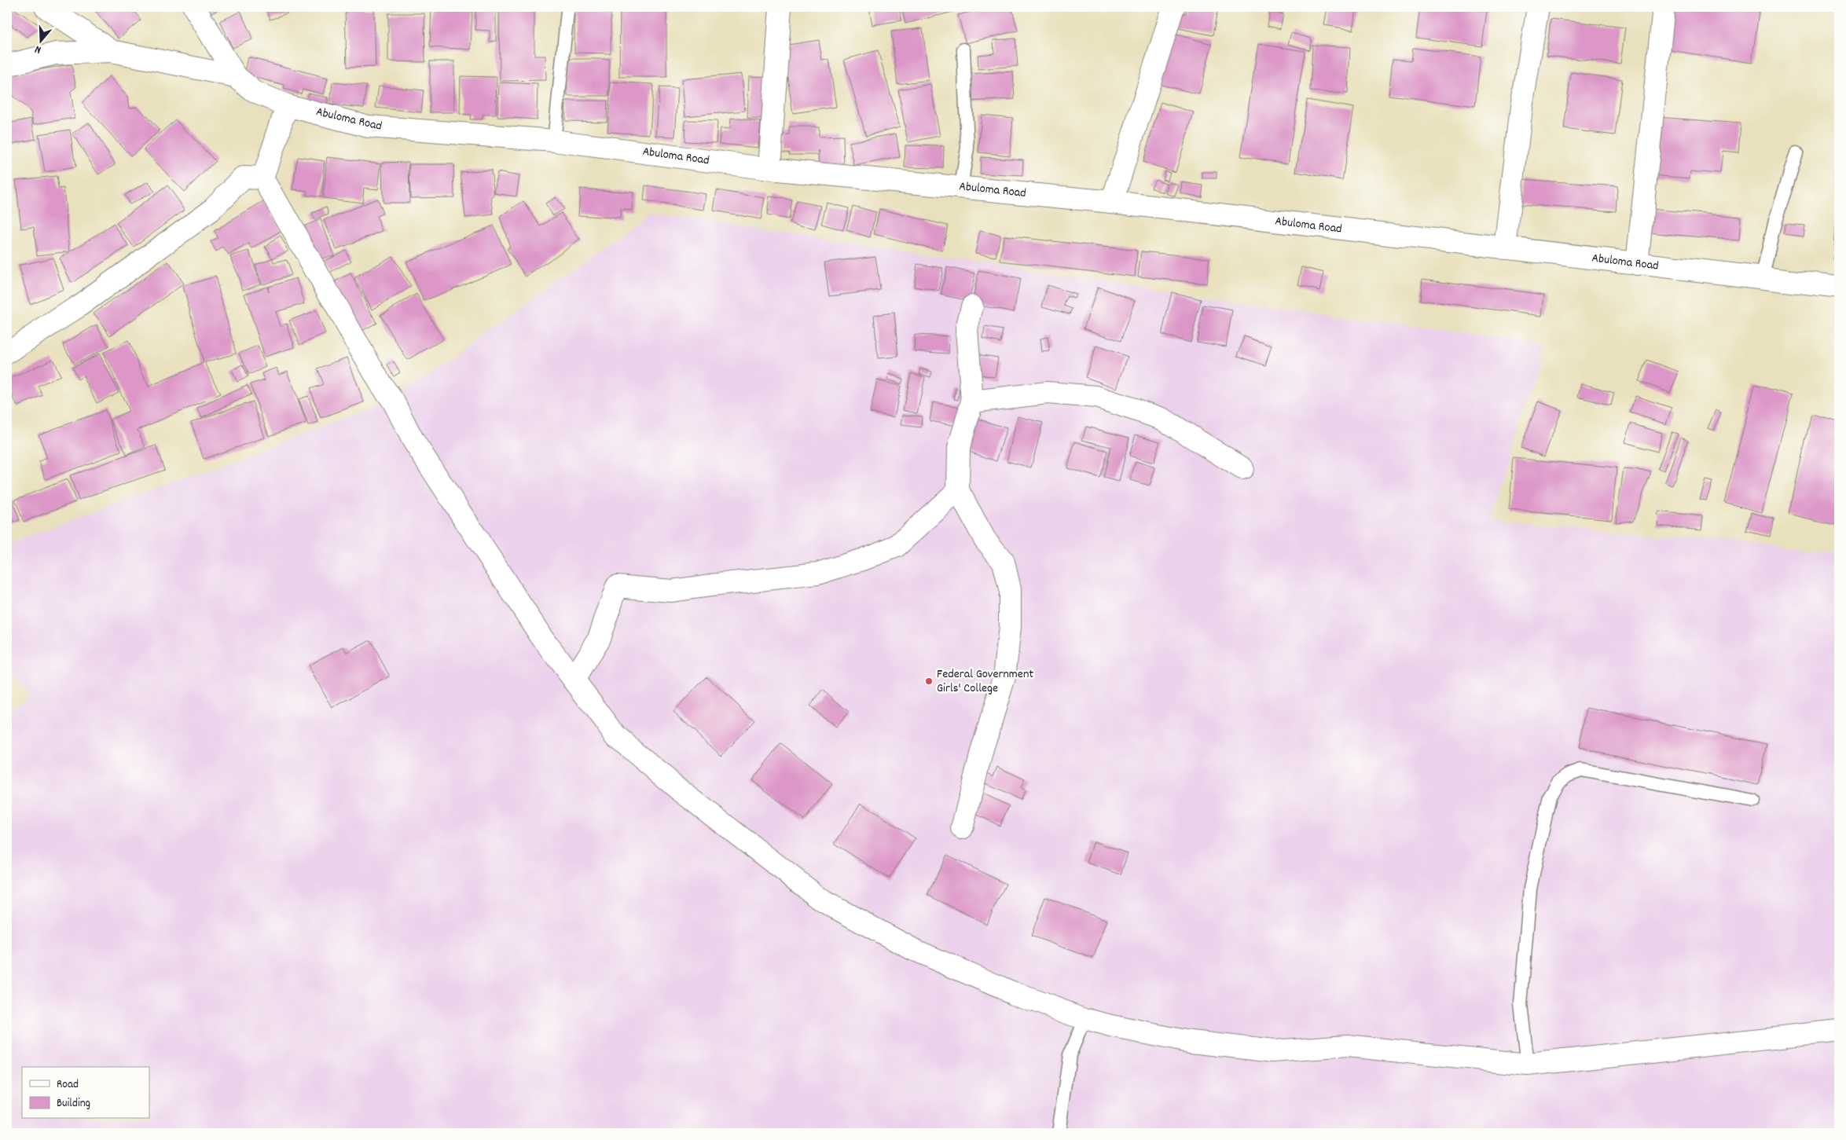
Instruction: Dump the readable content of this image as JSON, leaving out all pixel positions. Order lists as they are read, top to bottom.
{
  "streets": {
    "street": ["Abuloma Road"]
  },
  "places": ["Federal Government Girls' College"],
  "legend": ["Road", "Building"],
  "north": "bottom"
}
